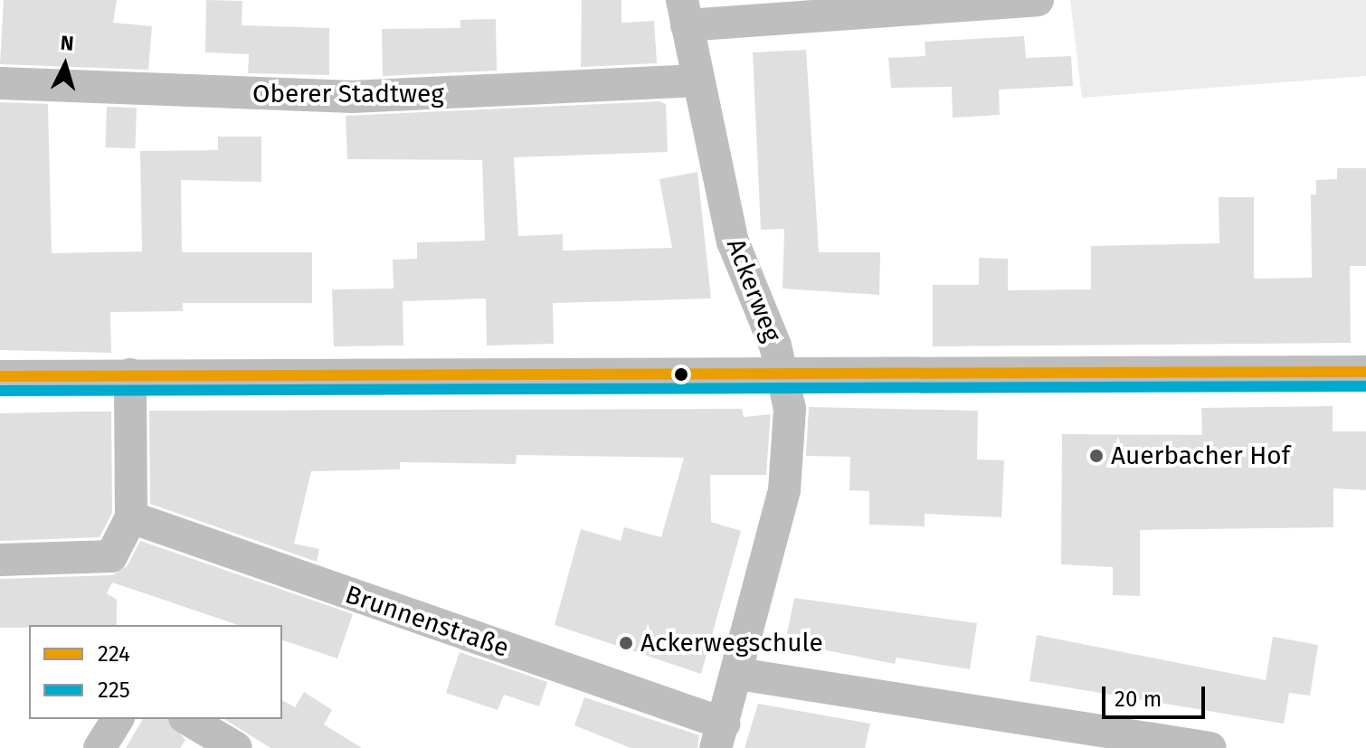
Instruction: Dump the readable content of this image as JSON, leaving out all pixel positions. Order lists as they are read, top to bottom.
{
  "streets": {
    "street": ["Oberer Stadtweg", "Ackerweg", "Brunnenstraße"]
  },
  "crossings": [
    ["Oberer Stadtweg", "Ackerweg"],
    ["Ackerweg", "Brunnenstraße"]
  ],
  "places": ["Auerbacher Hof", "Ackerwegschule"],
  "lines": ["transit line 224", "transit line 225"],
  "legend": ["224", "225"],
  "scale_bar": "20 m",
  "north": "top"
}
